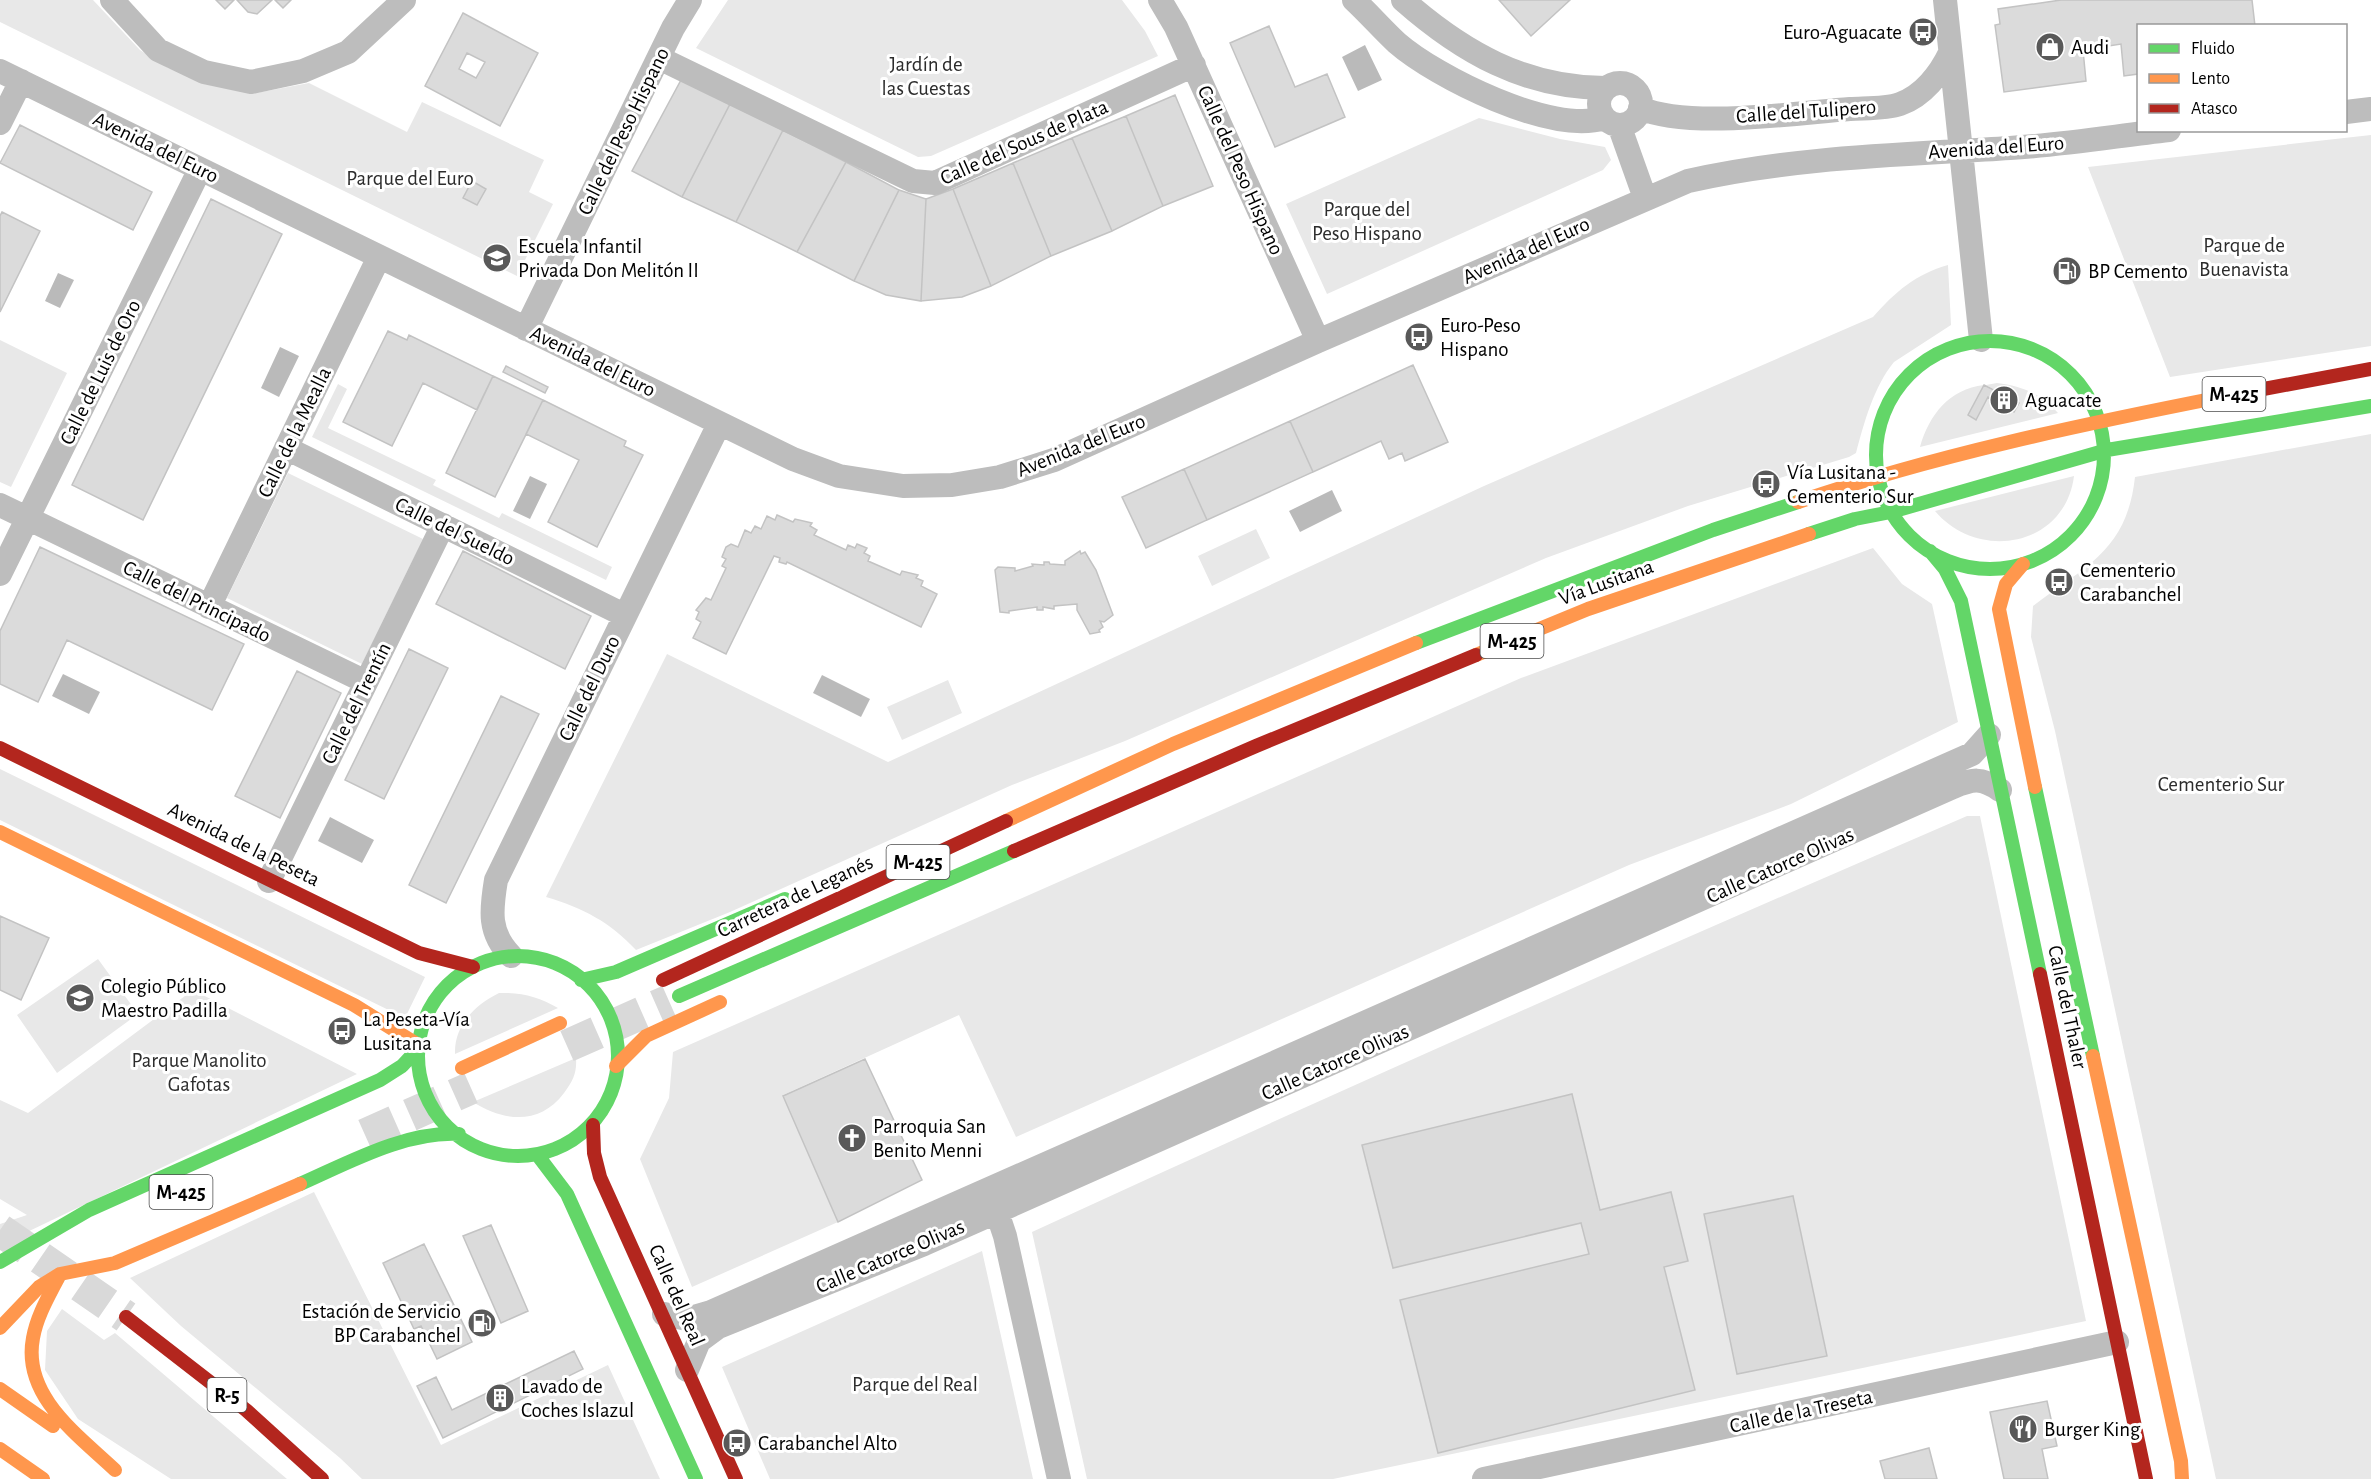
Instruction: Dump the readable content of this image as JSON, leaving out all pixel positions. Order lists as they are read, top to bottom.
{
  "streets": {
    "main road": [
      "M-425",
      "Vía Lusitana",
      "Avenida de la Peseta",
      "Carretera de Leganés",
      "Calle del Thaler",
      "Calle del Real",
      "R-5"
    ],
    "street": [
      "Calle del Tulipero",
      "Calle del Peso Hispano",
      "Calle del Sous de Plata",
      "Avenida del Euro",
      "Calle de Luis de Oro",
      "Calle de la Mealla",
      "Calle del Sueldo",
      "Calle del Principado",
      "Calle del Duro",
      "Calle del Trentín",
      "Calle Catorce Olivas",
      "Calle de la Treseta"
    ]
  },
  "crossings": [
    ["Calle del Peso Hispano", "Calle del Sous de Plata"],
    ["Calle del Peso Hispano", "Avenida del Euro"],
    ["Avenida del Euro", "Calle de Luis de Oro"],
    ["Avenida del Euro", "Calle de la Mealla"],
    ["Avenida del Euro", "Calle del Duro"],
    ["Calle de Luis de Oro", "Calle del Principado"],
    ["M-425", "Vía Lusitana"],
    ["Calle de la Mealla", "Calle del Sueldo"],
    ["Calle de la Mealla", "Calle del Principado"],
    ["Calle del Sueldo", "Calle del Duro"],
    ["Calle del Sueldo", "Calle del Trentín"],
    ["Vía Lusitana", "Carretera de Leganés"],
    ["Calle del Principado", "Calle del Trentín"],
    ["Calle del Duro", "Avenida de la Peseta"],
    ["Calle del Duro", "Calle del Real"],
    ["Calle del Trentín", "Avenida de la Peseta"],
    ["Avenida de la Peseta", "Calle del Real"],
    ["Calle Catorce Olivas", "Calle del Thaler"],
    ["Calle Catorce Olivas", "Calle del Real"],
    ["Calle del Thaler", "Calle de la Treseta"]
  ],
  "parks": [
    "Jardín de las Cuestas",
    "Parque del Euro",
    "Parque del Peso Hispano",
    "Parque de Buenavista",
    "Cementerio Sur",
    "Parque Manolito Gafotas",
    "Parque del Real"
  ],
  "places": {
    "bus stop": [
      "Euro-Aguacate",
      "Euro-Peso Hispano",
      "Vía Lusitana - Cementerio Sur",
      "Cementerio Carabanchel",
      "La Peseta-Vía Lusitana",
      "Carabanchel Alto"
    ],
    "shop": ["Audi"],
    "school or university": ["Escuela Infantil Privada Don Melitón II", "Colegio Público Maestro Padilla"],
    "fuel station": ["BP Cemento", "Estación de Servicio BP Carabanchel"],
    "building": ["Aguacate", "Lavado de Coches Islazul"],
    "church": ["Parroquia San Benito Menni"],
    "restaurant": ["Burger King"]
  },
  "legend": ["Fluido", "Lento", "Atasco"]
}
